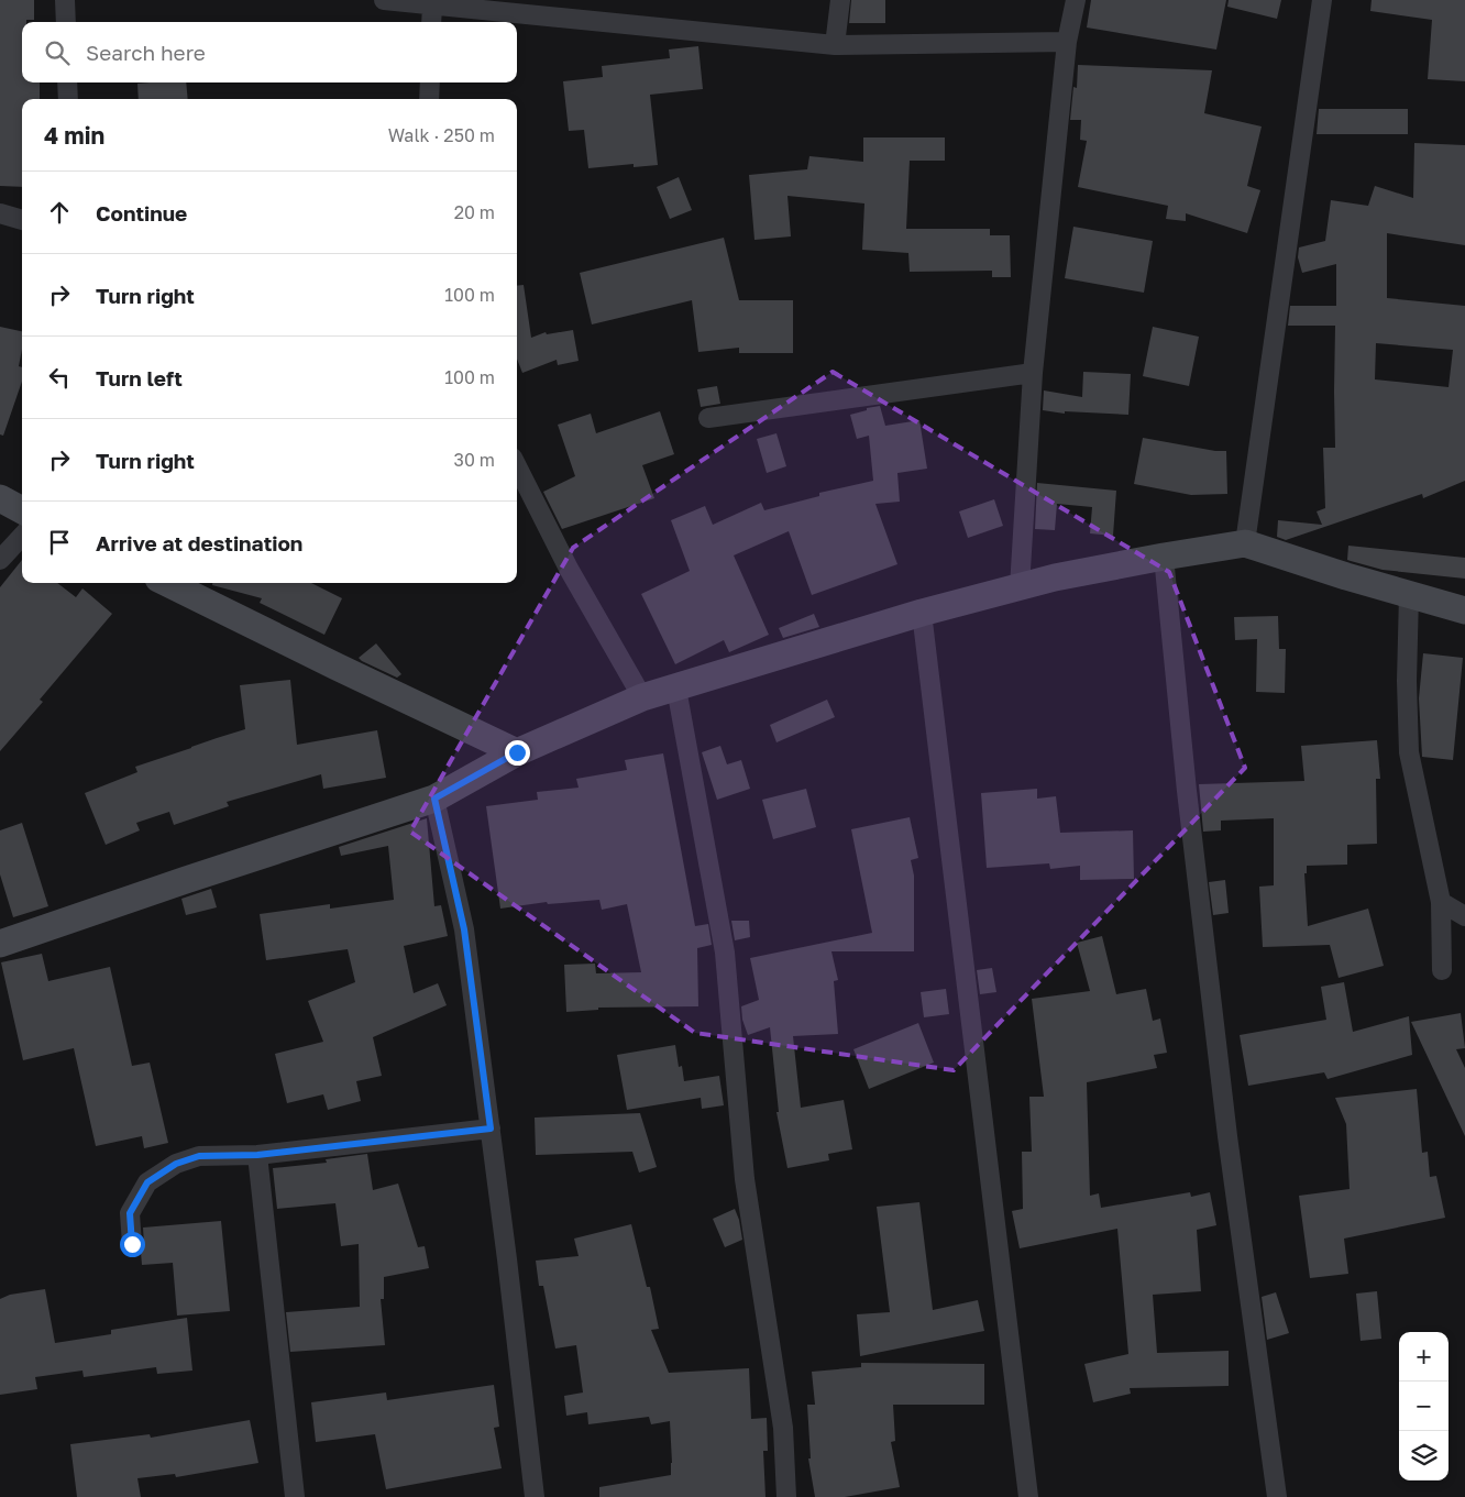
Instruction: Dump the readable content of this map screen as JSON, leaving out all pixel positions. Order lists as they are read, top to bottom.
{
  "page": {
    "search": "Search here",
    "heading": ["4 min", "Walk · 250 m"],
    "list": [
      ["Continue", "20 m"],
      ["Turn right", "100 m"],
      ["Turn left", "100 m"],
      ["Turn right", "30 m"],
      "Arrive at destination"
    ],
    "map_buttons": ["+", "−"]
  }
}
